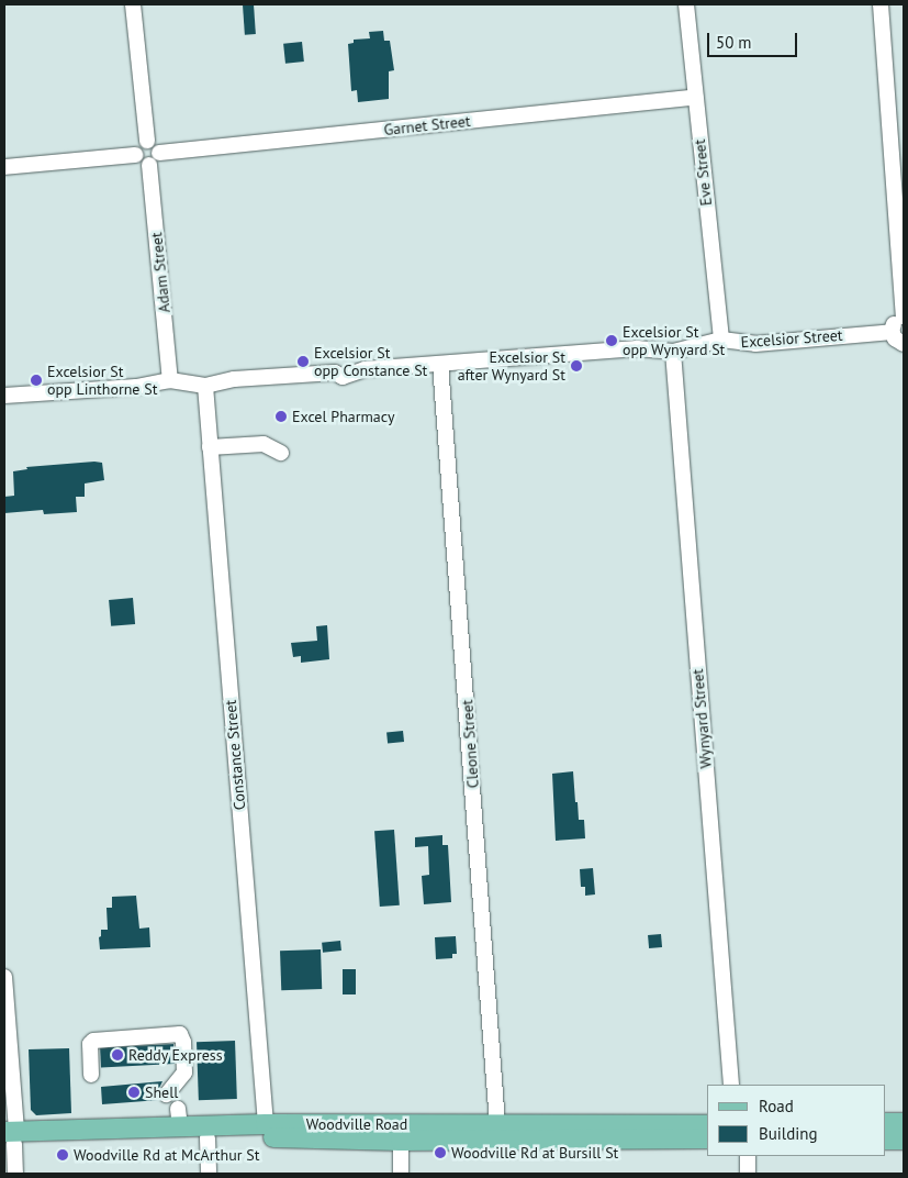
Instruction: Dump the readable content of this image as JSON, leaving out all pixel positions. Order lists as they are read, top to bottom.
{
  "streets": {
    "main road": ["Woodville Road"],
    "street": [
      "Garnet Street",
      "Eve Street",
      "Adam Street",
      "Excelsior Street",
      "Wynyard Street",
      "Cleone Street",
      "Constance Street"
    ]
  },
  "crossings": [
    ["Garnet Street", "Eve Street"],
    ["Garnet Street", "Adam Street"],
    ["Eve Street", "Excelsior Street"],
    ["Adam Street", "Excelsior Street"],
    ["Excelsior Street", "Wynyard Street"],
    ["Excelsior Street", "Cleone Street"],
    ["Excelsior Street", "Constance Street"],
    ["Cleone Street", "Woodville Road"],
    ["Constance Street", "Woodville Road"]
  ],
  "places": [
    "Excelsior St opp Wynyard St",
    "Excelsior St opp Constance St",
    "Excelsior St after Wynyard St",
    "Excelsior St opp Linthorne St",
    "Excel Pharmacy",
    "Reddy Express",
    "Shell",
    "Woodville Rd at Bursill St",
    "Woodville Rd at McArthur St"
  ],
  "legend": ["Road", "Building"],
  "scale_bar": "50 m"
}
